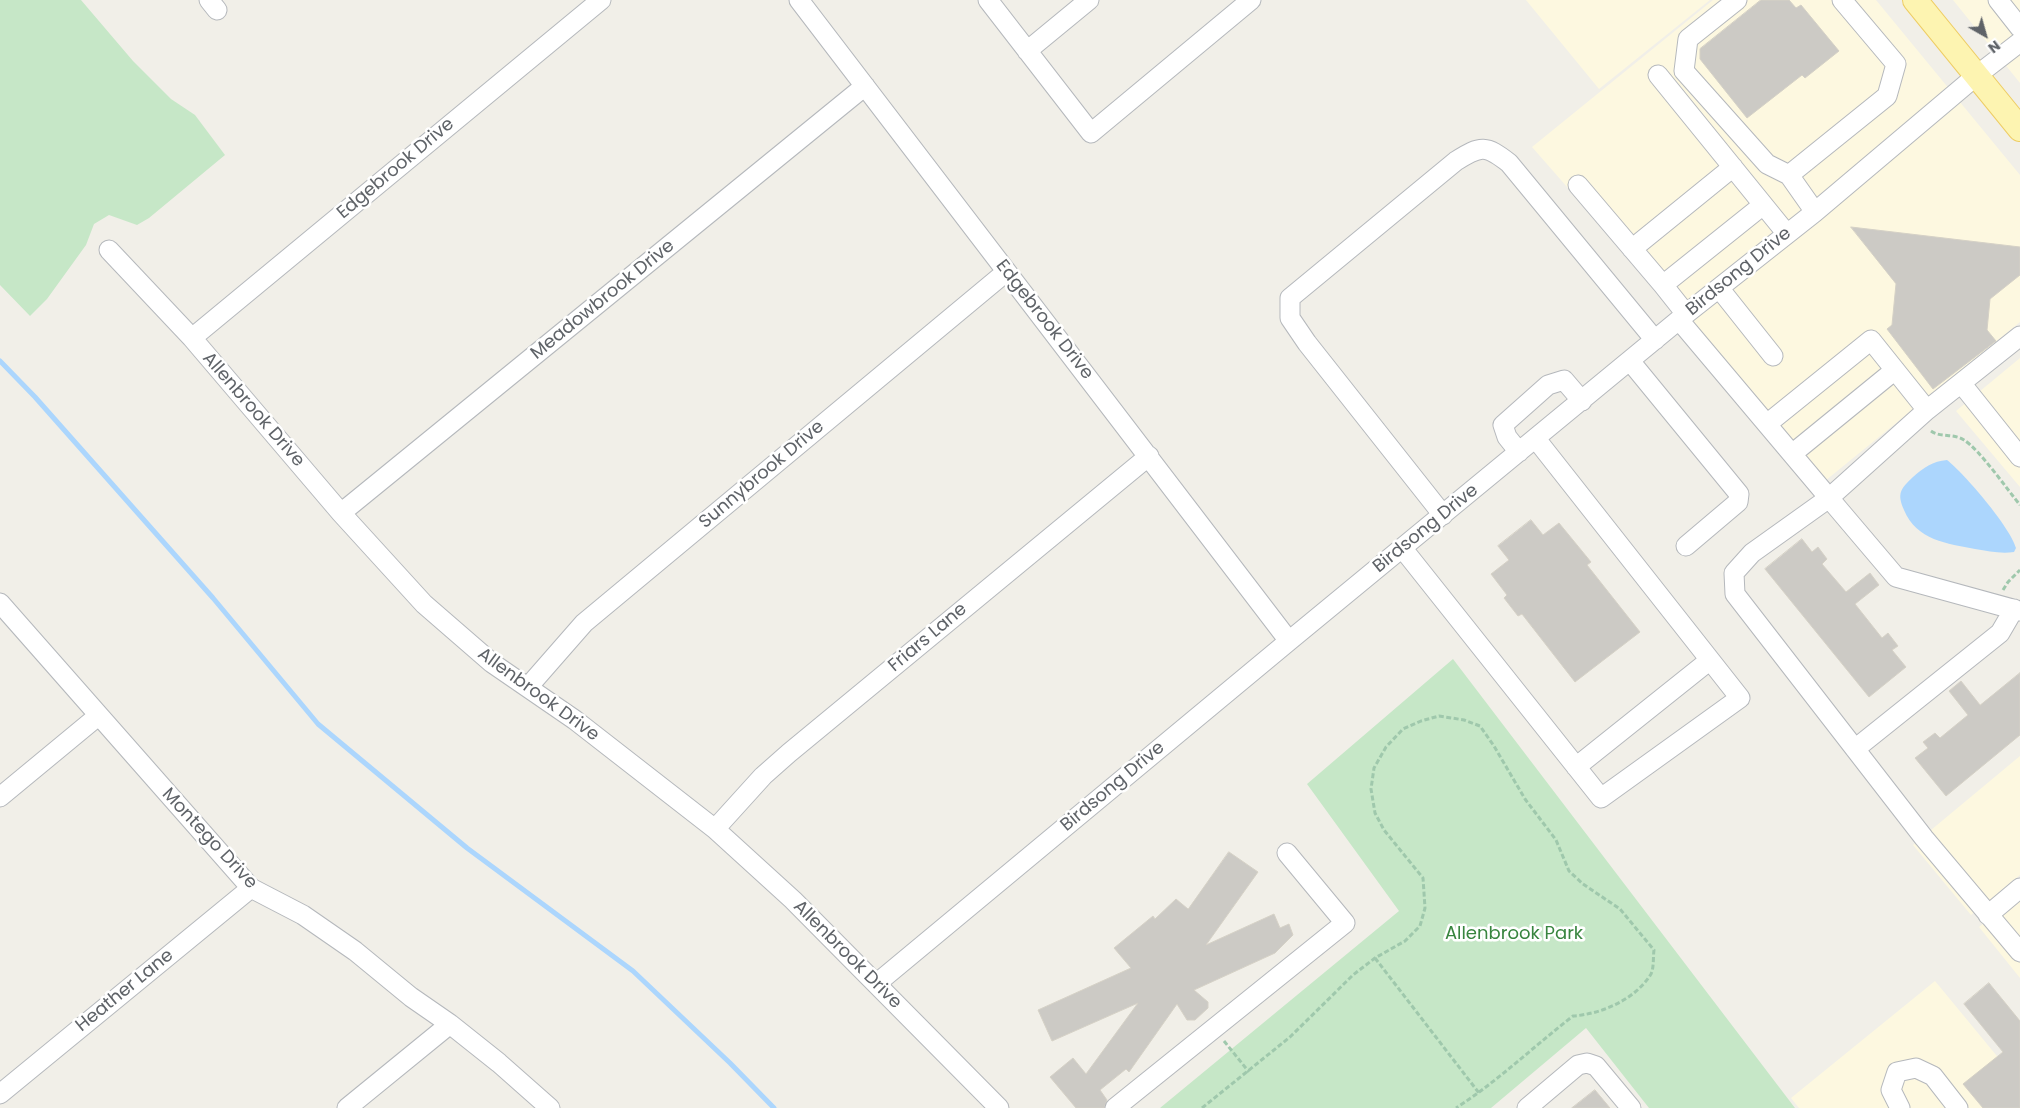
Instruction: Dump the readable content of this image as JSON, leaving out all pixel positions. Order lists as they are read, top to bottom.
{
  "streets": {
    "street": [
      "Edgebrook Drive",
      "Birdsong Drive",
      "Meadowbrook Drive",
      "Allenbrook Drive",
      "Sunnybrook Drive",
      "Friars Lane",
      "Montego Drive",
      "Heather Lane"
    ]
  },
  "crossings": [
    ["Edgebrook Drive", "Birdsong Drive"],
    ["Edgebrook Drive", "Meadowbrook Drive"],
    ["Edgebrook Drive", "Allenbrook Drive"],
    ["Edgebrook Drive", "Sunnybrook Drive"],
    ["Edgebrook Drive", "Friars Lane"],
    ["Birdsong Drive", "Allenbrook Drive"],
    ["Meadowbrook Drive", "Allenbrook Drive"],
    ["Allenbrook Drive", "Sunnybrook Drive"],
    ["Allenbrook Drive", "Friars Lane"],
    ["Montego Drive", "Heather Lane"]
  ],
  "parks": ["Allenbrook Park"],
  "north": "bottom right"
}
